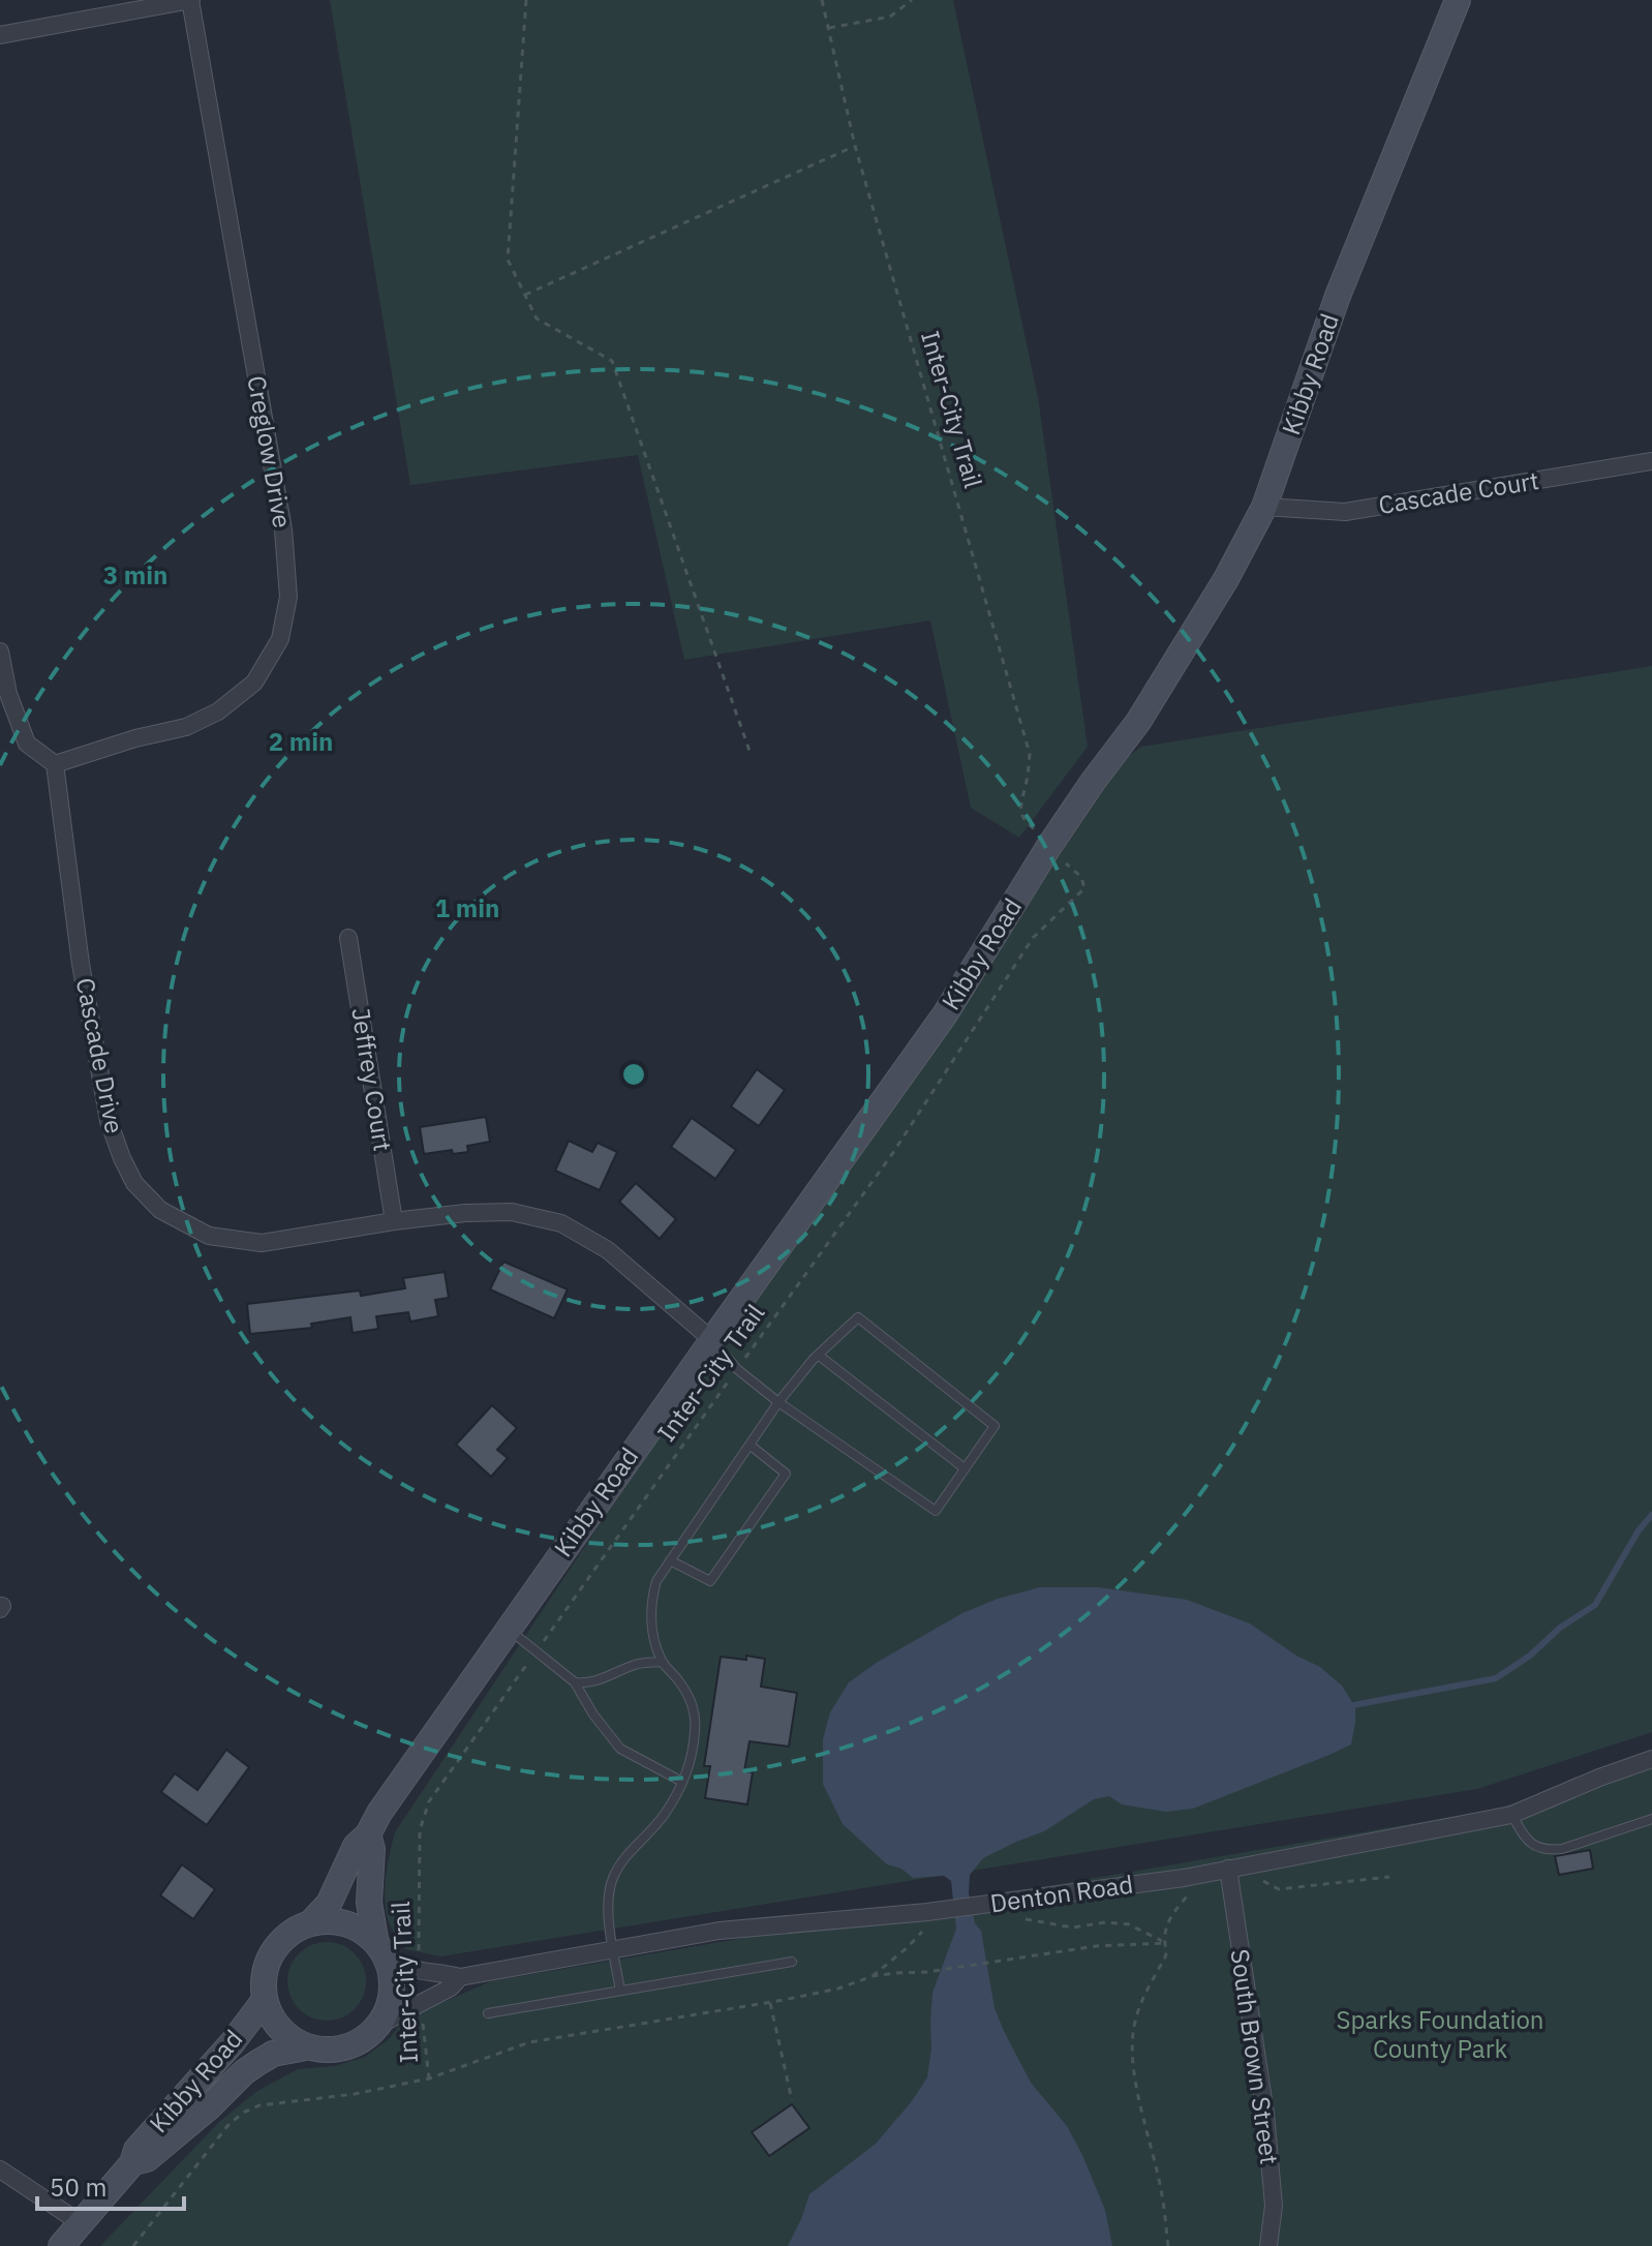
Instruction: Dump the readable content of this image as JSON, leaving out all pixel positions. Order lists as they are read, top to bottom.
{
  "streets": {
    "main road": ["Kibby Road"],
    "street": [
      "Creglow Drive",
      "Cascade Court",
      "Cascade Drive",
      "Jeffrey Court",
      "Denton Road",
      "South Brown Street"
    ],
    "path": ["Inter-City Trail"]
  },
  "crossings": [
    ["Kibby Road", "Cascade Court"],
    ["Kibby Road", "Cascade Drive"],
    ["Kibby Road", "Denton Road"],
    ["Inter-City Trail", "Denton Road"],
    ["Creglow Drive", "Cascade Drive"],
    ["Cascade Drive", "Jeffrey Court"],
    ["Denton Road", "South Brown Street"]
  ],
  "parks": ["Sparks Foundation County Park"],
  "scale_bar": "50 m",
  "rings": ["3 min", "2 min", "1 min"]
}
